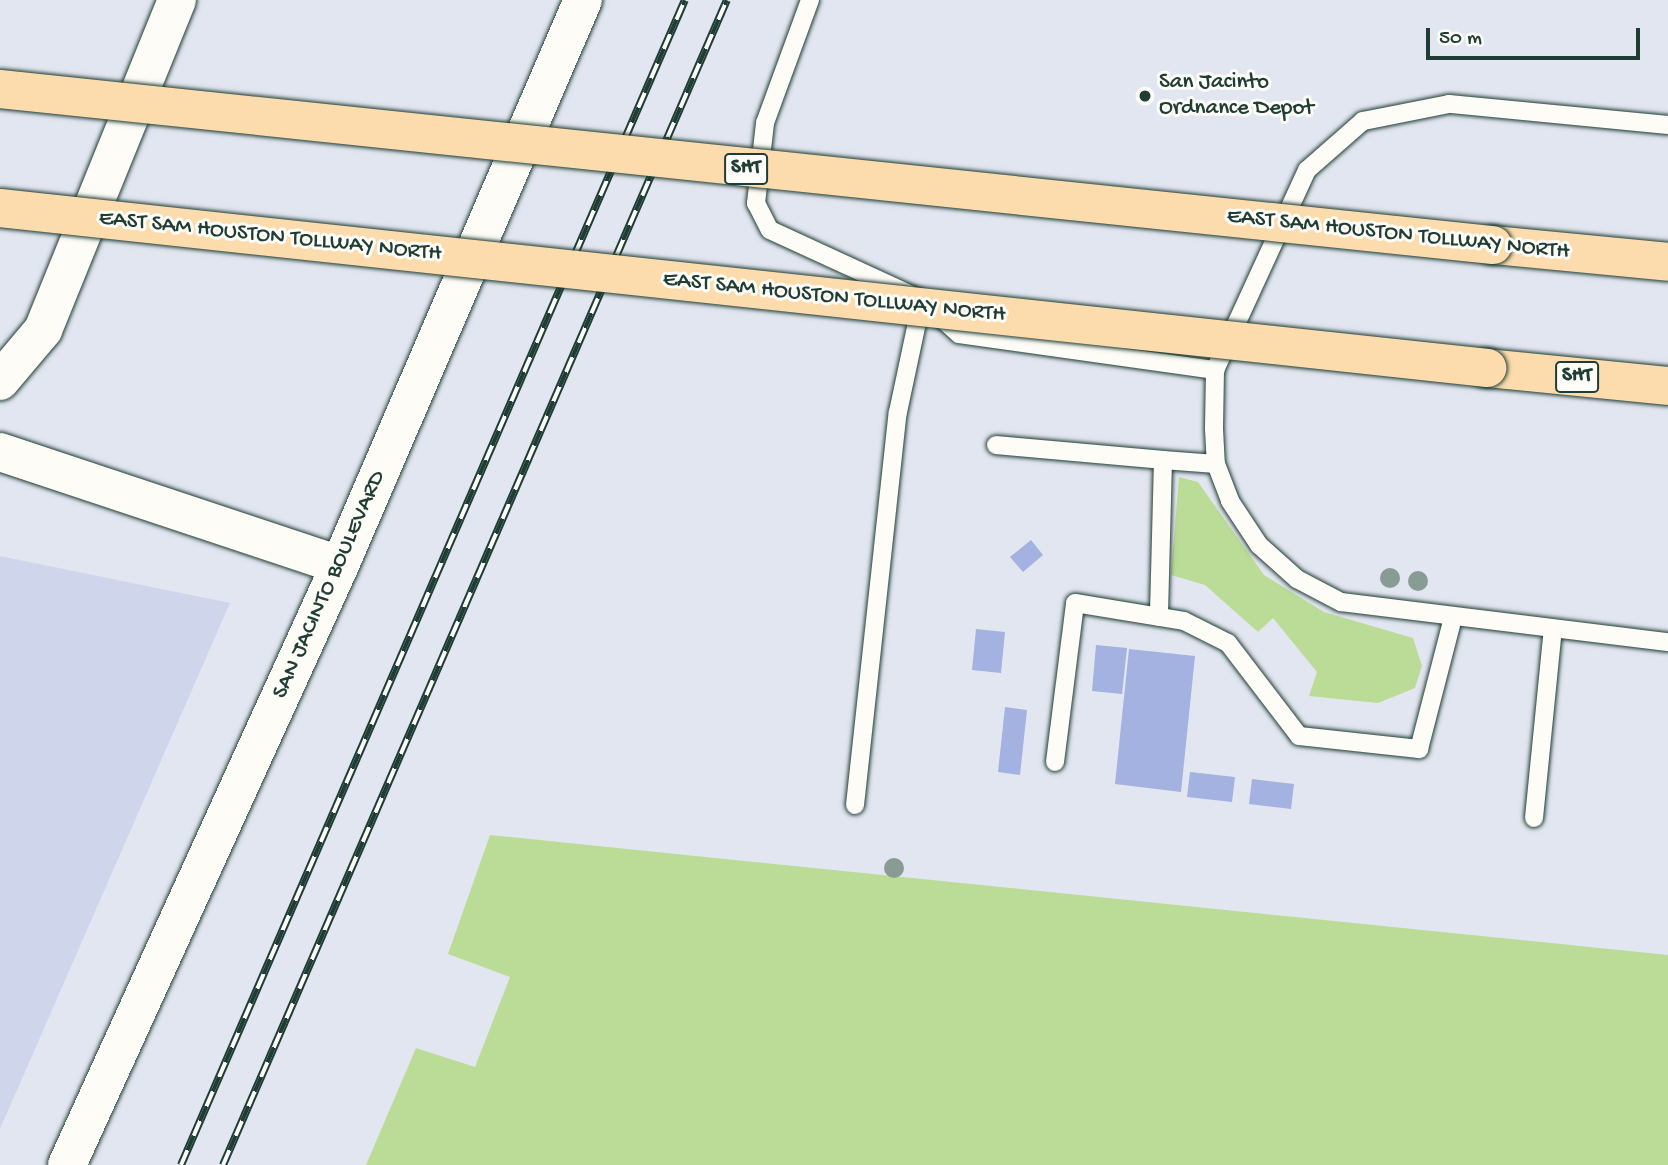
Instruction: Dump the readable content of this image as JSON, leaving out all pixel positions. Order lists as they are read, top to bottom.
{
  "streets": {
    "highway": ["SHT", "EAST SAM HOUSTON TOLLWAY NORTH"],
    "main road": ["SAN JACINTO BOULEVARD"]
  },
  "places": ["San Jacinto Ordnance Depot"],
  "scale_bar": "50 m"
}
